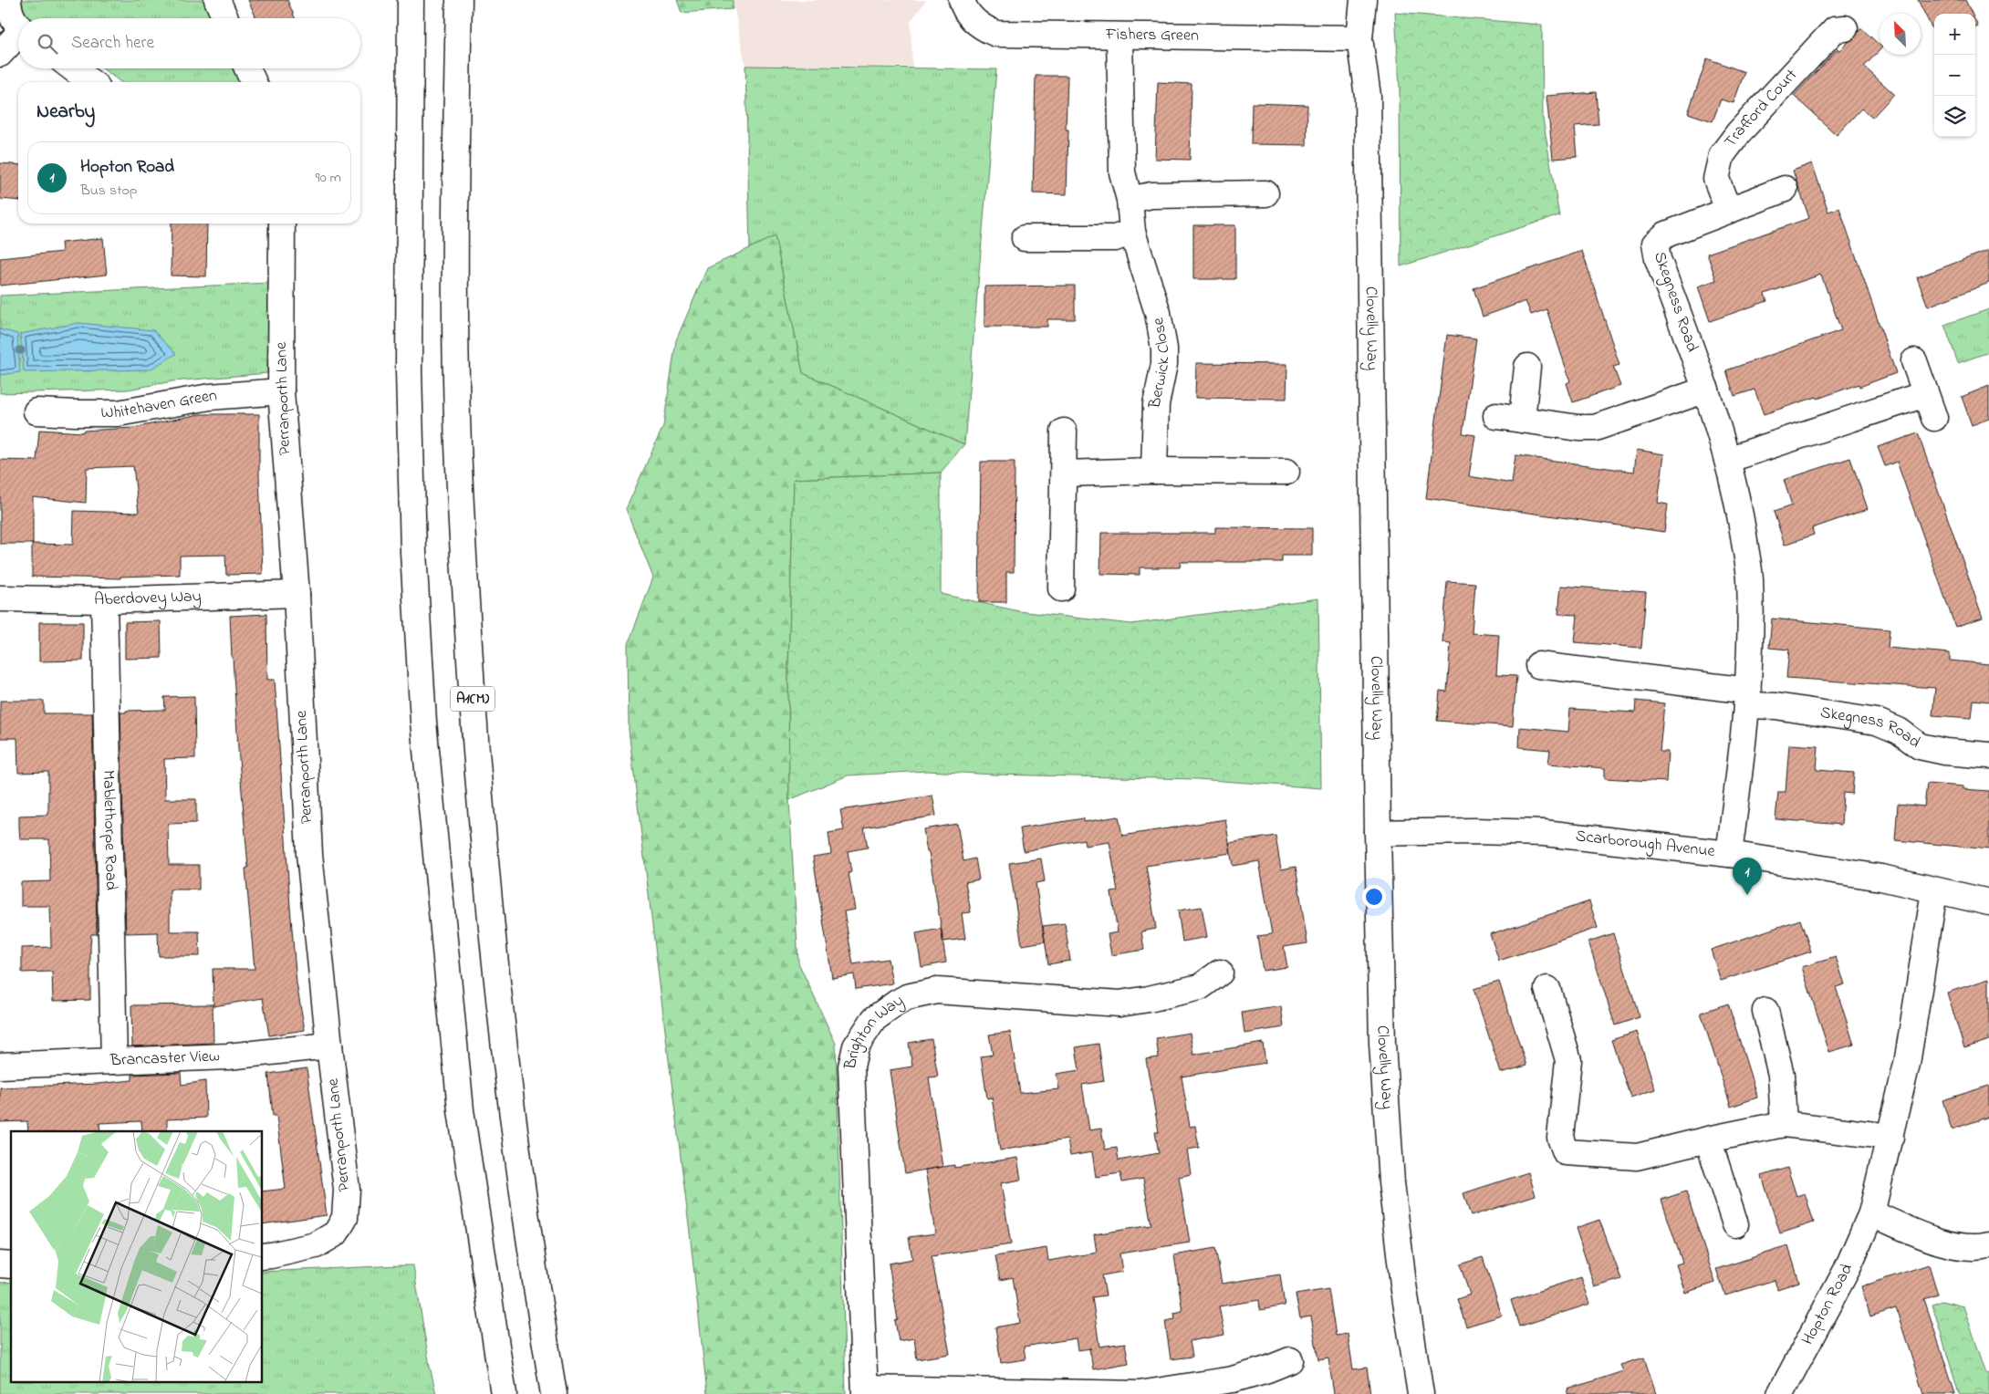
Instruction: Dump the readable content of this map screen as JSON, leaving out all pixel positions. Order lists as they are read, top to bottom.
{
  "streets": {
    "main road": [
      "Fishers Green",
      "Trafford Court",
      "Skegness Road",
      "Clovelly Way",
      "Berwick Close",
      "Perranporth Lane",
      "Whitehaven Green",
      "Aberdovey Way",
      "A1(M)",
      "Mablethorpe Road",
      "Scarborough Avenue",
      "Brighton Way",
      "Brancaster View",
      "Hopton Road"
    ]
  },
  "crossings": [
    ["Fishers Green", "Clovelly Way"],
    ["Fishers Green", "Berwick Close"],
    ["Trafford Court", "Skegness Road"],
    ["Skegness Road", "Scarborough Avenue"],
    ["Clovelly Way", "Scarborough Avenue"],
    ["Perranporth Lane", "Whitehaven Green"],
    ["Perranporth Lane", "Aberdovey Way"],
    ["Perranporth Lane", "Brancaster View"],
    ["Aberdovey Way", "Mablethorpe Road"],
    ["Mablethorpe Road", "Brancaster View"],
    ["Scarborough Avenue", "Hopton Road"]
  ],
  "north": "top left",
  "page": {
    "map_buttons": ["+", "−"],
    "search": "Search here",
    "heading": "Nearby",
    "list": [
      {
        "mark": "1",
        "name": "Hopton Road",
        "note": "Bus stop",
        "value": "90 m"
      }
    ],
    "pins": "1"
  }
}
